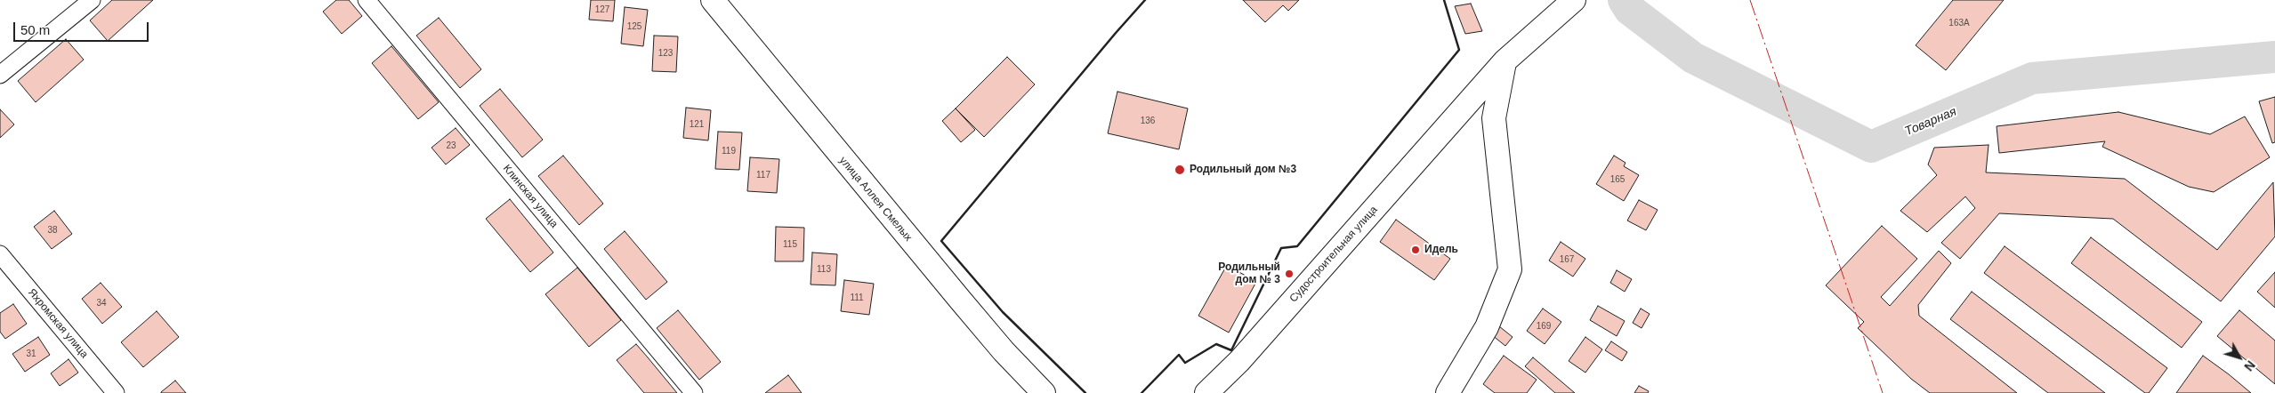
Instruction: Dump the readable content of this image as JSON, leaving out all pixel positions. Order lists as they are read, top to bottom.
{
  "streets": {
    "main road": ["улица Аллея Смелых", "Судостроительная улица"],
    "street": ["Клинская улица", "Яхромская улица"]
  },
  "water": ["Товарная"],
  "places": ["Родильный дом №3", "Идель", "Родильный дом № 3"],
  "house_numbers": [
    "127",
    "163А",
    "125",
    "123",
    "136",
    "121",
    "23",
    "119",
    "117",
    "165",
    "38",
    "115",
    "167",
    "113",
    "111",
    "34",
    "169",
    "31"
  ],
  "scale_bar": "50 m",
  "north": "bottom right"
}
